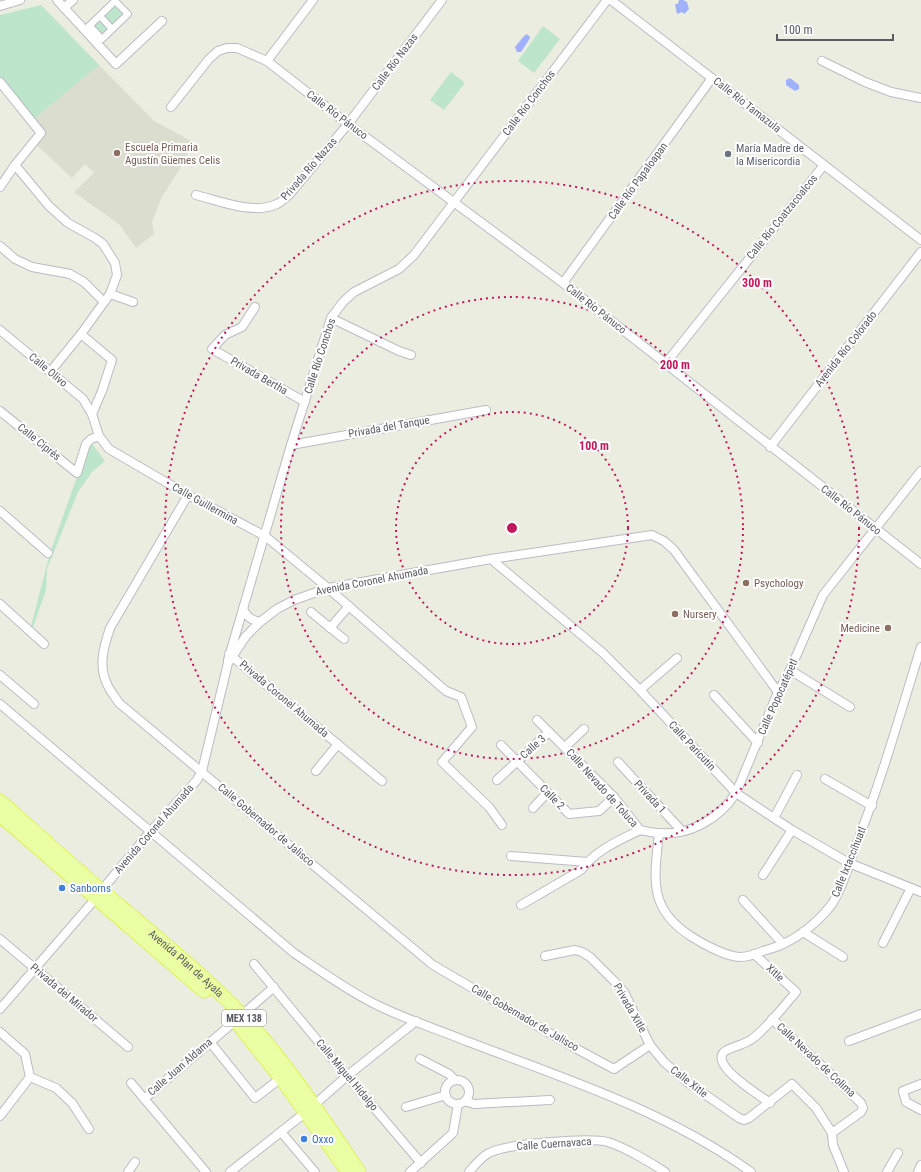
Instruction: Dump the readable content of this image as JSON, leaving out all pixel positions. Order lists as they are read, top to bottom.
{
  "streets": {
    "main road": ["Avenida Plan de Ayala", "MEX 138"],
    "street": [
      "Calle Río Nazas",
      "Calle Río Conchos",
      "Calle Río Tamazula",
      "Calle Río Pánuco",
      "Privada Río Nazas",
      "Calle Río Papaloapan",
      "Calle Río Coatzacoalcos",
      "Avenida Río Colorado",
      "Calle Olivo",
      "Privada Bertha",
      "Privada del Tanque",
      "Calle Ciprés",
      "Calle Guillermina",
      "Avenida Coronel Ahumada",
      "Calle Popocatépetl",
      "Privada Coronel Ahumada",
      "Calle Paricutín",
      "Calle 3",
      "Calle Nevado de Toluca",
      "Calle 2",
      "Privada 1",
      "Calle Gobernador de Jalisco",
      "Calle Ixtaccíhuatl",
      "Xitle",
      "Privada del Mirador",
      "Privada Xitle",
      "Calle Nevado de Colima",
      "Calle Juan Aldama",
      "Calle Miguel Hidalgo",
      "Calle Xitle",
      "Calle Cuernavaca"
    ]
  },
  "crossings": [
    ["Calle Río Nazas", "Calle Río Pánuco"],
    ["Calle Río Nazas", "Privada Río Nazas"],
    ["Calle Río Conchos", "Calle Río Pánuco"],
    ["Calle Río Conchos", "Privada Bertha"],
    ["Calle Río Conchos", "Privada del Tanque"],
    ["Calle Río Conchos", "Calle Guillermina"],
    ["Calle Río Conchos", "Avenida Coronel Ahumada"],
    ["Calle Río Conchos", "Privada Coronel Ahumada"],
    ["Calle Río Tamazula", "Calle Río Papaloapan"],
    ["Calle Río Tamazula", "Calle Río Coatzacoalcos"],
    ["Calle Río Pánuco", "Privada Río Nazas"],
    ["Calle Río Pánuco", "Calle Río Papaloapan"],
    ["Calle Río Pánuco", "Calle Río Coatzacoalcos"],
    ["Calle Río Pánuco", "Avenida Río Colorado"],
    ["Calle Río Pánuco", "Calle Popocatépetl"],
    ["Calle Olivo", "Calle Guillermina"],
    ["Calle Ciprés", "Calle Guillermina"],
    ["Calle Guillermina", "Avenida Coronel Ahumada"],
    ["Calle Guillermina", "Calle Gobernador de Jalisco"],
    ["Avenida Coronel Ahumada", "Calle Popocatépetl"],
    ["Avenida Coronel Ahumada", "Privada Coronel Ahumada"],
    ["Avenida Coronel Ahumada", "Calle Paricutín"],
    ["Avenida Coronel Ahumada", "Calle Gobernador de Jalisco"],
    ["Avenida Coronel Ahumada", "Avenida Plan de Ayala"],
    ["Avenida Coronel Ahumada", "Privada del Mirador"],
    ["Calle Popocatépetl", "Calle Paricutín"],
    ["Calle Popocatépetl", "Calle Nevado de Toluca"],
    ["Calle Popocatépetl", "Privada 1"],
    ["Calle Popocatépetl", "Calle Ixtaccíhuatl"],
    ["Calle Paricutín", "Calle Ixtaccíhuatl"],
    ["Calle 3", "Calle Nevado de Toluca"],
    ["Calle 3", "Calle 2"],
    ["Calle Nevado de Toluca", "Calle 2"],
    ["Calle Nevado de Toluca", "Calle Ixtaccíhuatl"],
    ["Calle Gobernador de Jalisco", "Privada Xitle"],
    ["Calle Gobernador de Jalisco", "Calle Xitle"],
    ["Calle Ixtaccíhuatl", "Xitle"],
    ["Avenida Plan de Ayala", "Calle Juan Aldama"],
    ["Xitle", "Calle Nevado de Colima"],
    ["Privada Xitle", "Calle Xitle"],
    ["Calle Nevado de Colima", "Calle Xitle"],
    ["Calle Juan Aldama", "Calle Miguel Hidalgo"]
  ],
  "places": [
    "Escuela Primaria Agustín Güemes Celis",
    "María Madre de la Misericordia",
    "Psychology",
    "Nursery",
    "Medicine",
    "Sanborns",
    "Oxxo"
  ],
  "scale_bar": "100 m",
  "rings": ["300 m", "200 m", "100 m"]
}
